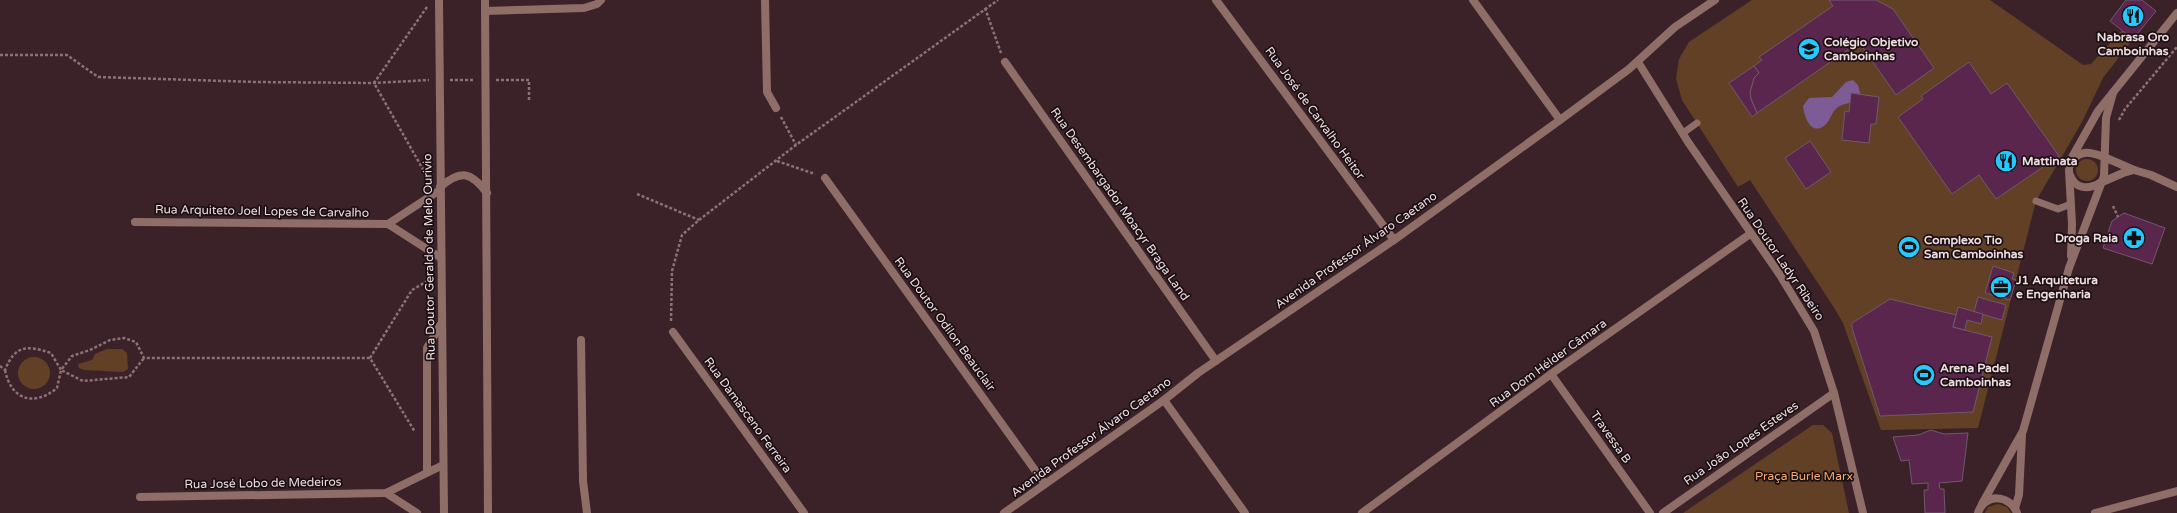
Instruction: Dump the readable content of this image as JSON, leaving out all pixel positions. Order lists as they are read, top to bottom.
{
  "streets": {
    "street": [
      "Rua José de Carvalho Heitor",
      "Rua Desembargador Moacyr Braga Land",
      "Rua Arquiteto Joel Lopes de Carvalho",
      "Avenida Professor Álvaro Caetano",
      "Rua Doutor Geraldo de Melo Ourivio",
      "Rua Doutor Ladyr Ribeiro",
      "Rua Doutor Odilon Beauclair",
      "Rua Dom Hélder Câmara",
      "Rua Damasceno Ferreira",
      "Travessa B",
      "Rua João Lopes Esteves",
      "Rua José Lobo de Medeiros"
    ]
  },
  "crossings": [
    ["Rua José de Carvalho Heitor", "Avenida Professor Álvaro Caetano"],
    ["Rua Desembargador Moacyr Braga Land", "Avenida Professor Álvaro Caetano"],
    ["Avenida Professor Álvaro Caetano", "Rua Doutor Ladyr Ribeiro"],
    ["Avenida Professor Álvaro Caetano", "Rua Doutor Odilon Beauclair"],
    ["Rua Doutor Geraldo de Melo Ourivio", "Rua José Lobo de Medeiros"],
    ["Rua Doutor Ladyr Ribeiro", "Rua Dom Hélder Câmara"],
    ["Rua Doutor Ladyr Ribeiro", "Rua João Lopes Esteves"],
    ["Rua Dom Hélder Câmara", "Travessa B"]
  ],
  "parks": ["Praça Burle Marx"],
  "places": {
    "restaurant": ["Nabrasa Oro Camboinhas", "Mattinata"],
    "school or university": ["Colégio Objetivo Camboinhas"],
    "pharmacy": ["Droga Raia"],
    "sports": ["Complexo Tio Sam Camboinhas", "Arena Padel Camboinhas"],
    "office": ["J1 Arquitetura e Engenharia"]
  }
}
